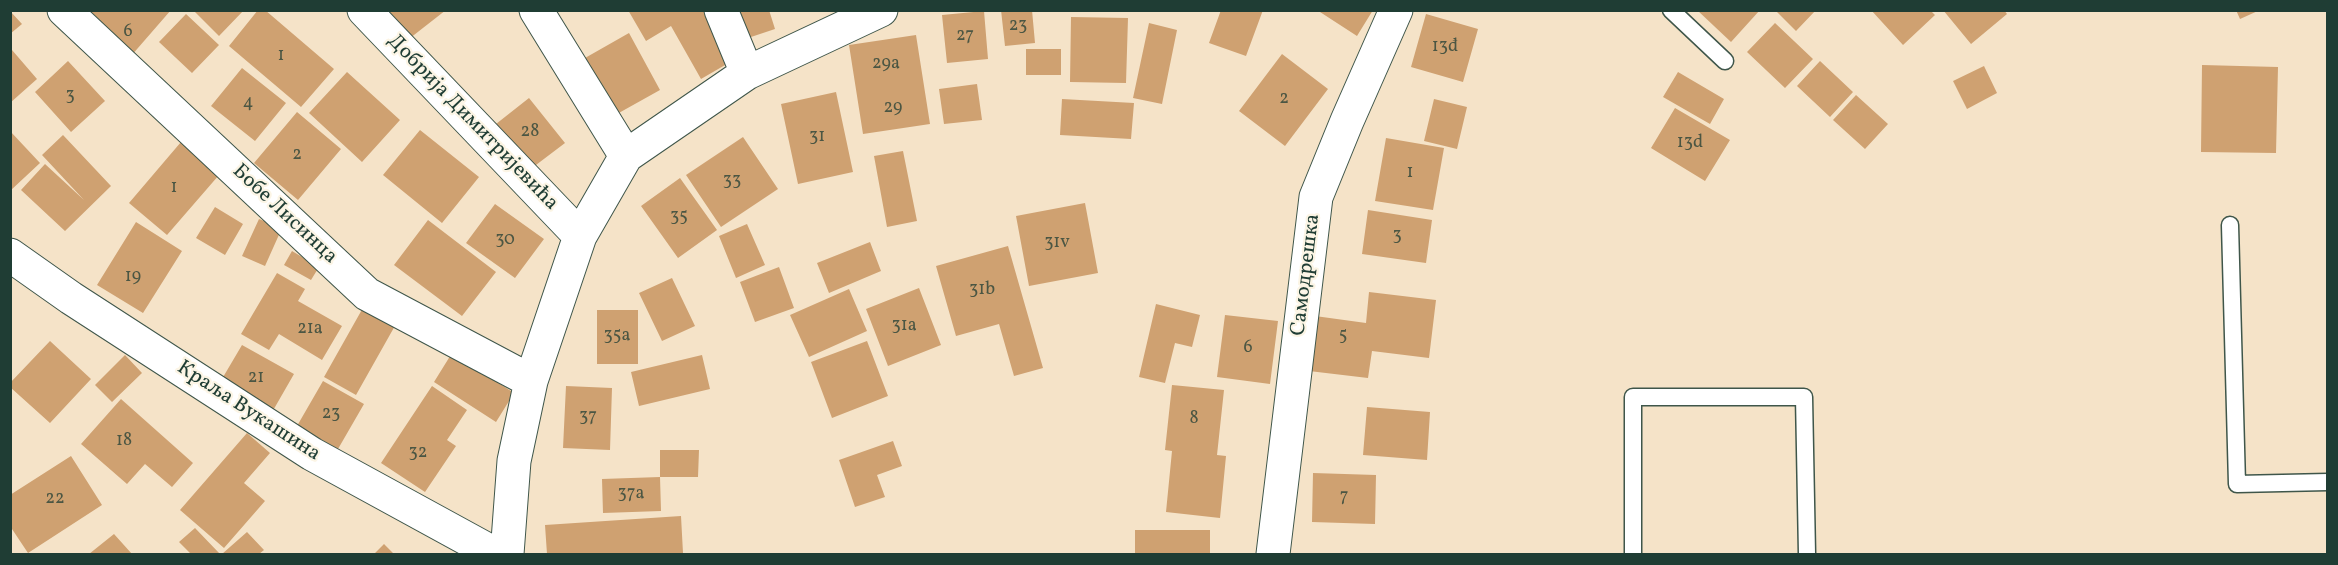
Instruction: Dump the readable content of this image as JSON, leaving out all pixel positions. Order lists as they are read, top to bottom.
{
  "streets": {
    "street": [
      "Добрија Димитријевића",
      "Бобе Лисинца",
      "Самодрешка",
      "Краља Вукашина"
    ]
  },
  "house_numbers": [
    "23",
    "6",
    "27",
    "13đ",
    "1",
    "29a",
    "3",
    "2",
    "4",
    "29",
    "28",
    "31",
    "13d",
    "2",
    "1",
    "33",
    "1",
    "35",
    "3",
    "30",
    "31v",
    "19",
    "31b",
    "31a",
    "21a",
    "35a",
    "5",
    "6",
    "21",
    "23",
    "37",
    "8",
    "18",
    "32",
    "37a",
    "7",
    "22"
  ]
}
